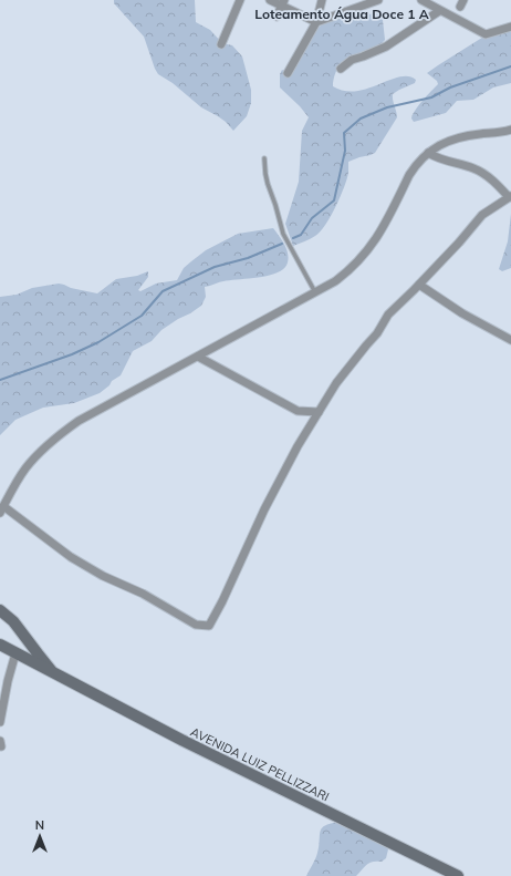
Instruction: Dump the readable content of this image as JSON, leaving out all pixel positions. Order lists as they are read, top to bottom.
{
  "streets": {
    "main road": ["AVENIDA LUIZ PELLIZZARI"]
  },
  "districts": ["Loteamento Água Doce 1 A"],
  "north": "top"
}
